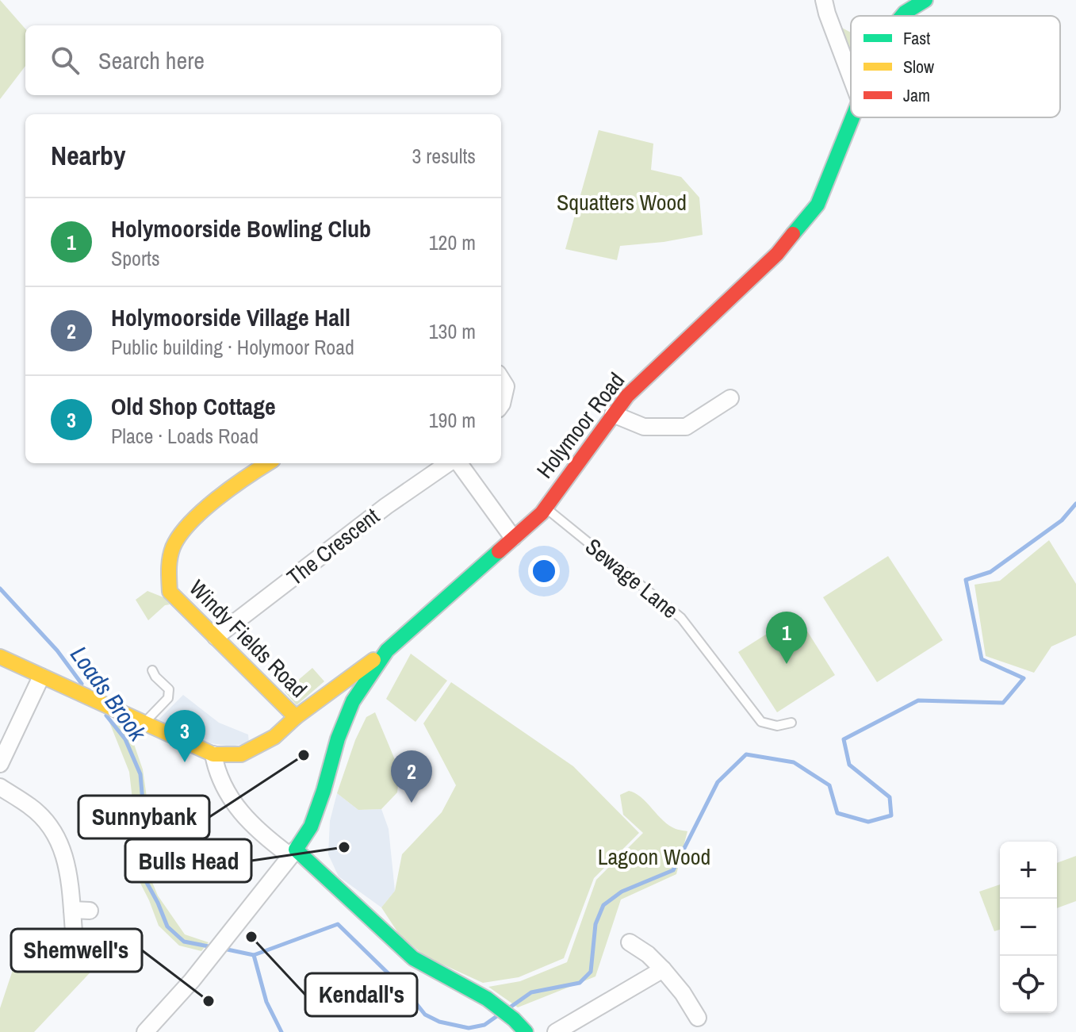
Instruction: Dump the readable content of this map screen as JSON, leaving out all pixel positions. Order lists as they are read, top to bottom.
{
  "streets": {
    "street": ["Holymoor Road", "The Crescent", "Windy Fields Road"],
    "lane": ["Sewage Lane"]
  },
  "crossings": [
    ["Holymoor Road", "Sewage Lane"],
    ["The Crescent", "Windy Fields Road"]
  ],
  "water": ["Loads Brook"],
  "parks": ["Squatters Wood", "Lagoon Wood"],
  "places": [
    "Sunnybank",
    "Bulls Head",
    "Kendall's",
    "Shemwell's"
  ],
  "legend": ["Fast", "Slow", "Jam"],
  "page": {
    "search": "Search here",
    "heading": ["Nearby", "3 results"],
    "list": [
      {
        "mark": "1",
        "name": "Holymoorside Bowling Club",
        "note": "Sports",
        "value": "120 m"
      },
      {
        "mark": "2",
        "name": "Holymoorside Village Hall",
        "note": "Public building · Holymoor Road",
        "value": "130 m"
      },
      {
        "mark": "3",
        "name": "Old Shop Cottage",
        "note": "Place · Loads Road",
        "value": "190 m"
      }
    ],
    "pins": ["1", "3", "2"],
    "map_buttons": ["+", "−"]
  }
}
